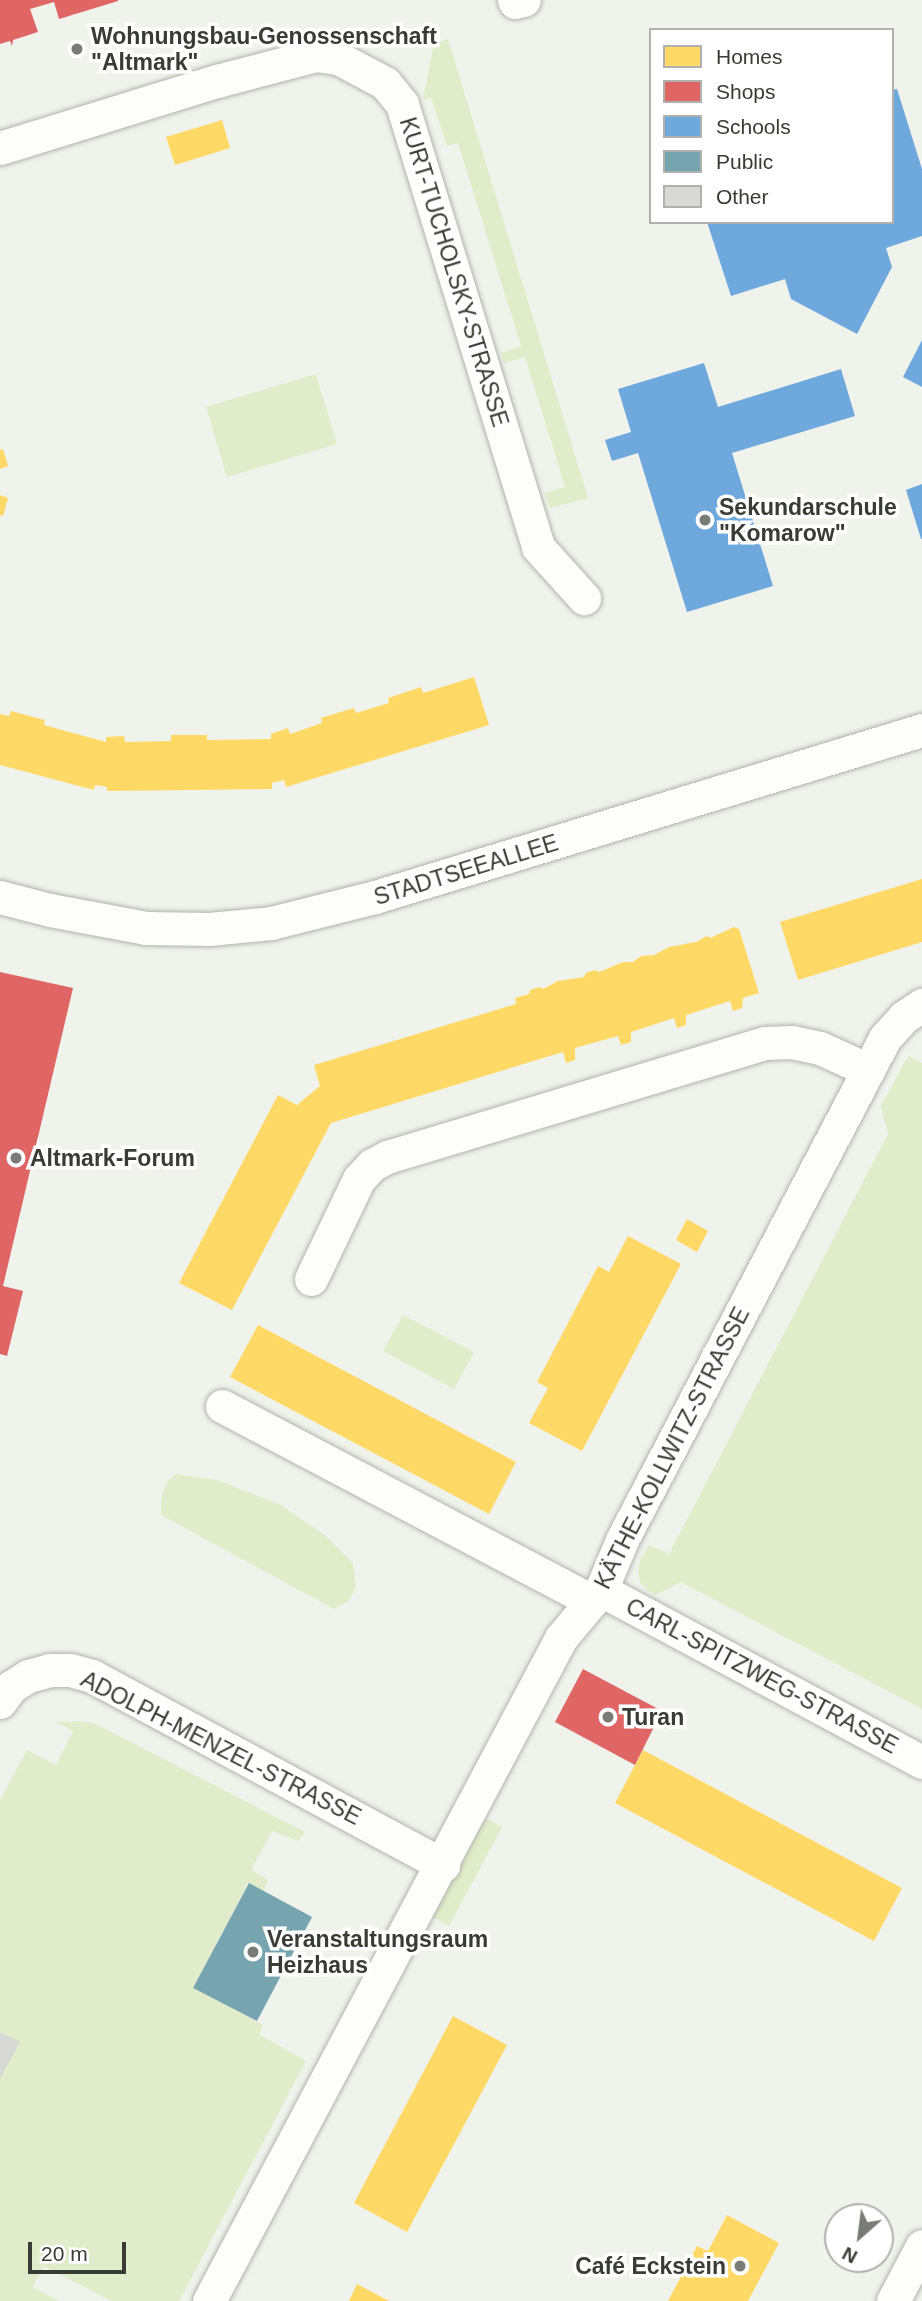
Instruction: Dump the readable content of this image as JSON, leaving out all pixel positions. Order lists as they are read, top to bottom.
{
  "streets": {
    "street": [
      "KURT-TUCHOLSKY-STRASSE",
      "STADTSEEALLEE",
      "KÄTHE-KOLLWITZ-STRASSE",
      "CARL-SPITZWEG-STRASSE",
      "ADOLPH-MENZEL-STRASSE"
    ]
  },
  "crossings": [
    ["KÄTHE-KOLLWITZ-STRASSE", "CARL-SPITZWEG-STRASSE"],
    ["KÄTHE-KOLLWITZ-STRASSE", "ADOLPH-MENZEL-STRASSE"]
  ],
  "places": [
    "Wohnungsbau-Genossenschaft \"Altmark\"",
    "Sekundarschule \"Komarow\"",
    "Altmark-Forum",
    "Turan",
    "Veranstaltungsraum Heizhaus",
    "Café Eckstein"
  ],
  "legend": [
    "Homes",
    "Shops",
    "Schools",
    "Public",
    "Other"
  ],
  "scale_bar": "20 m",
  "north": "bottom left"
}
